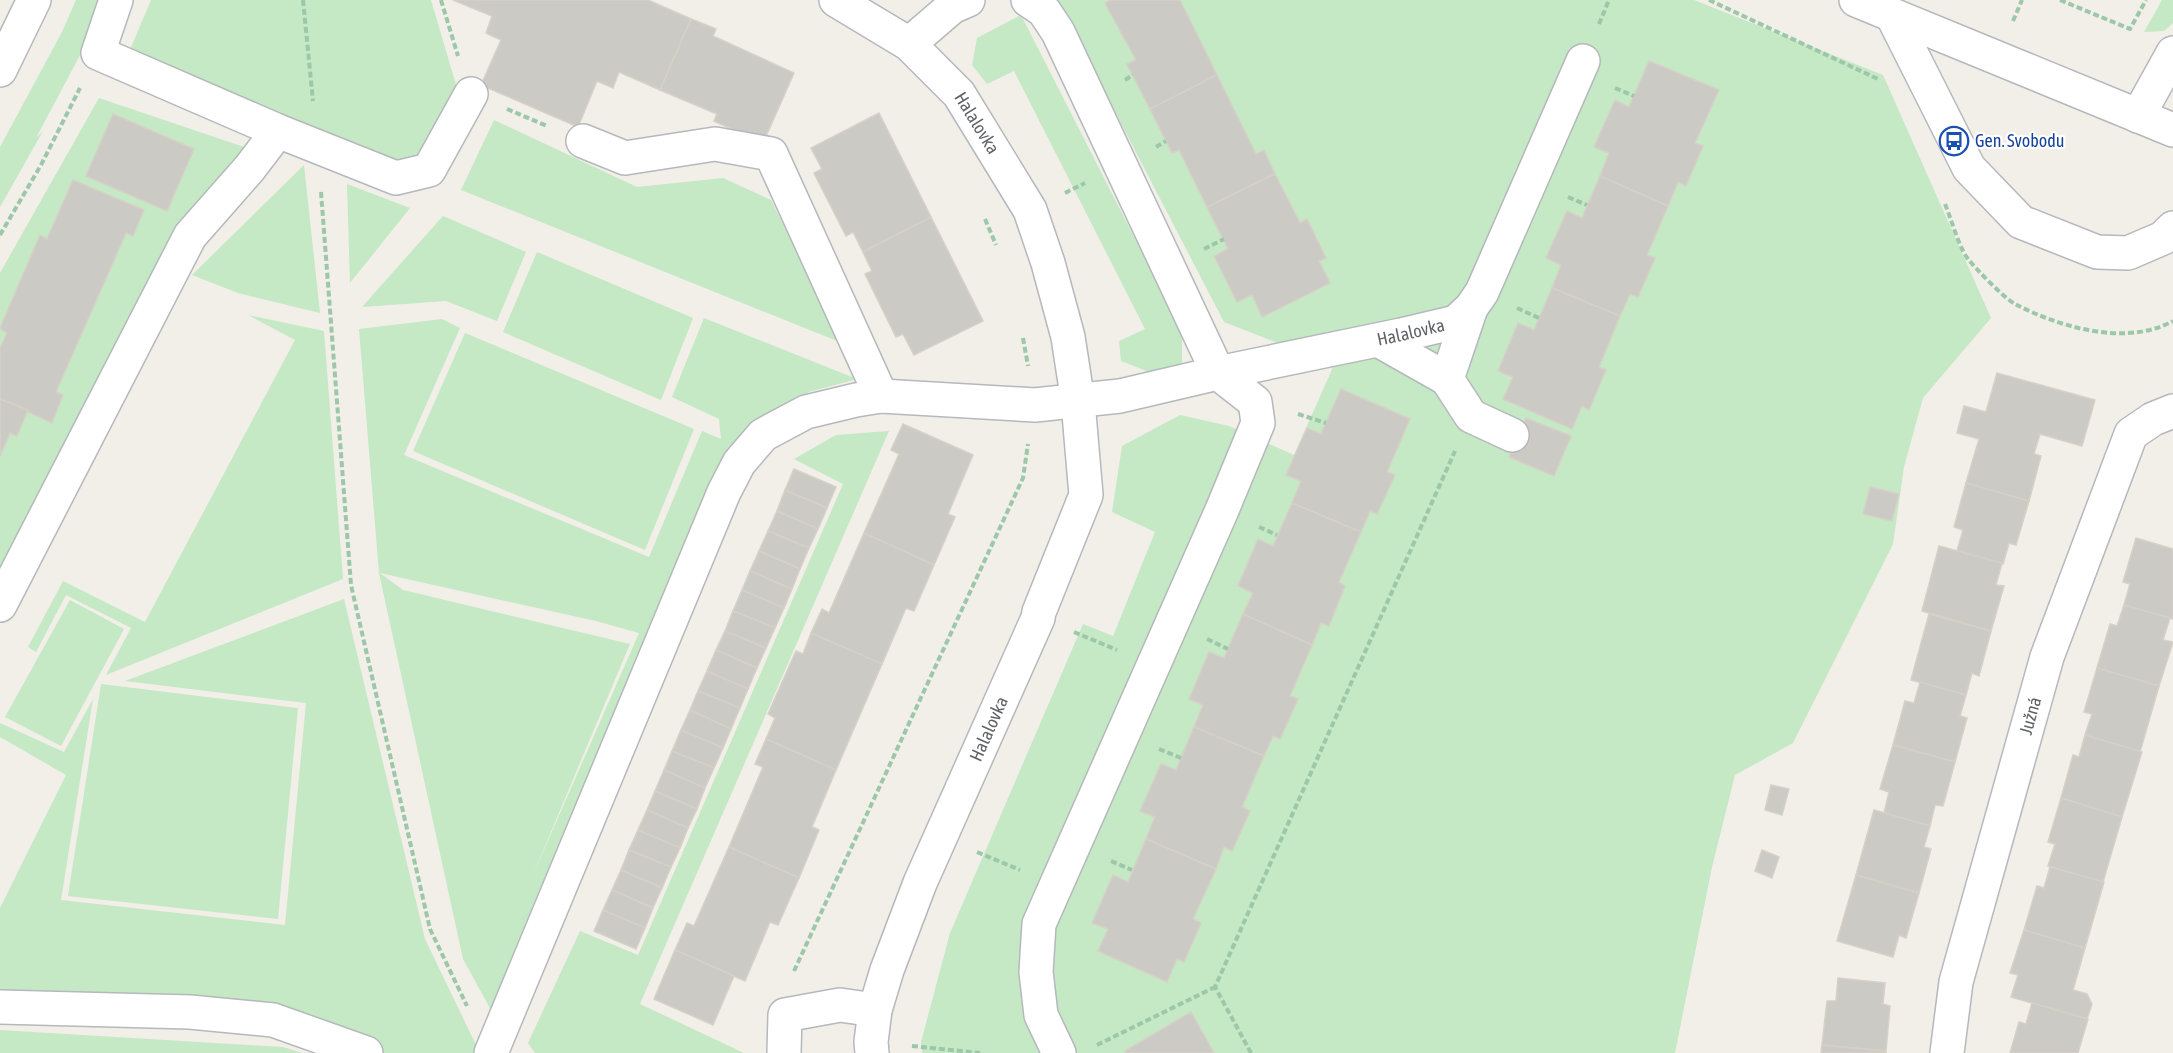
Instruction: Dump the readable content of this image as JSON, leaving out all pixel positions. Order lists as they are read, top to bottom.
{
  "streets": {
    "street": ["Halalovka", "Južná"]
  },
  "places": {
    "bus stop": ["Gen. Svobodu"]
  }
}
